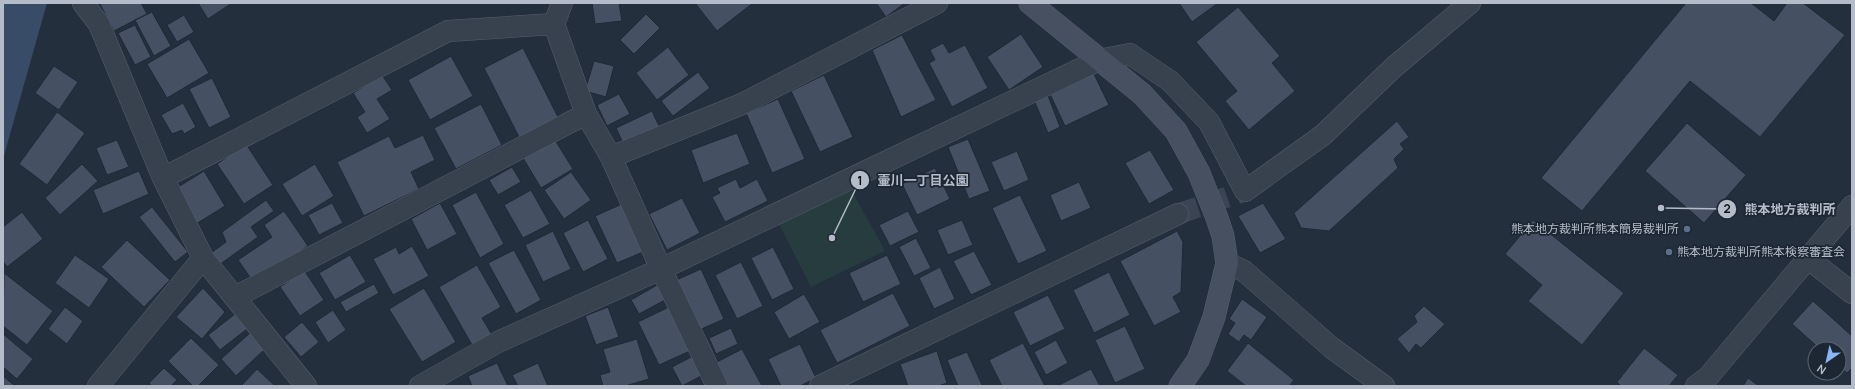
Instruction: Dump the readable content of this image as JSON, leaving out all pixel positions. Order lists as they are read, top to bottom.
{
  "places": [
    "熊本地方裁判所",
    "熊本地方裁判所熊本簡易裁判所",
    "壷川一丁目公園",
    "熊本地方裁判所熊本検察審査会"
  ],
  "north": "bottom left"
}
